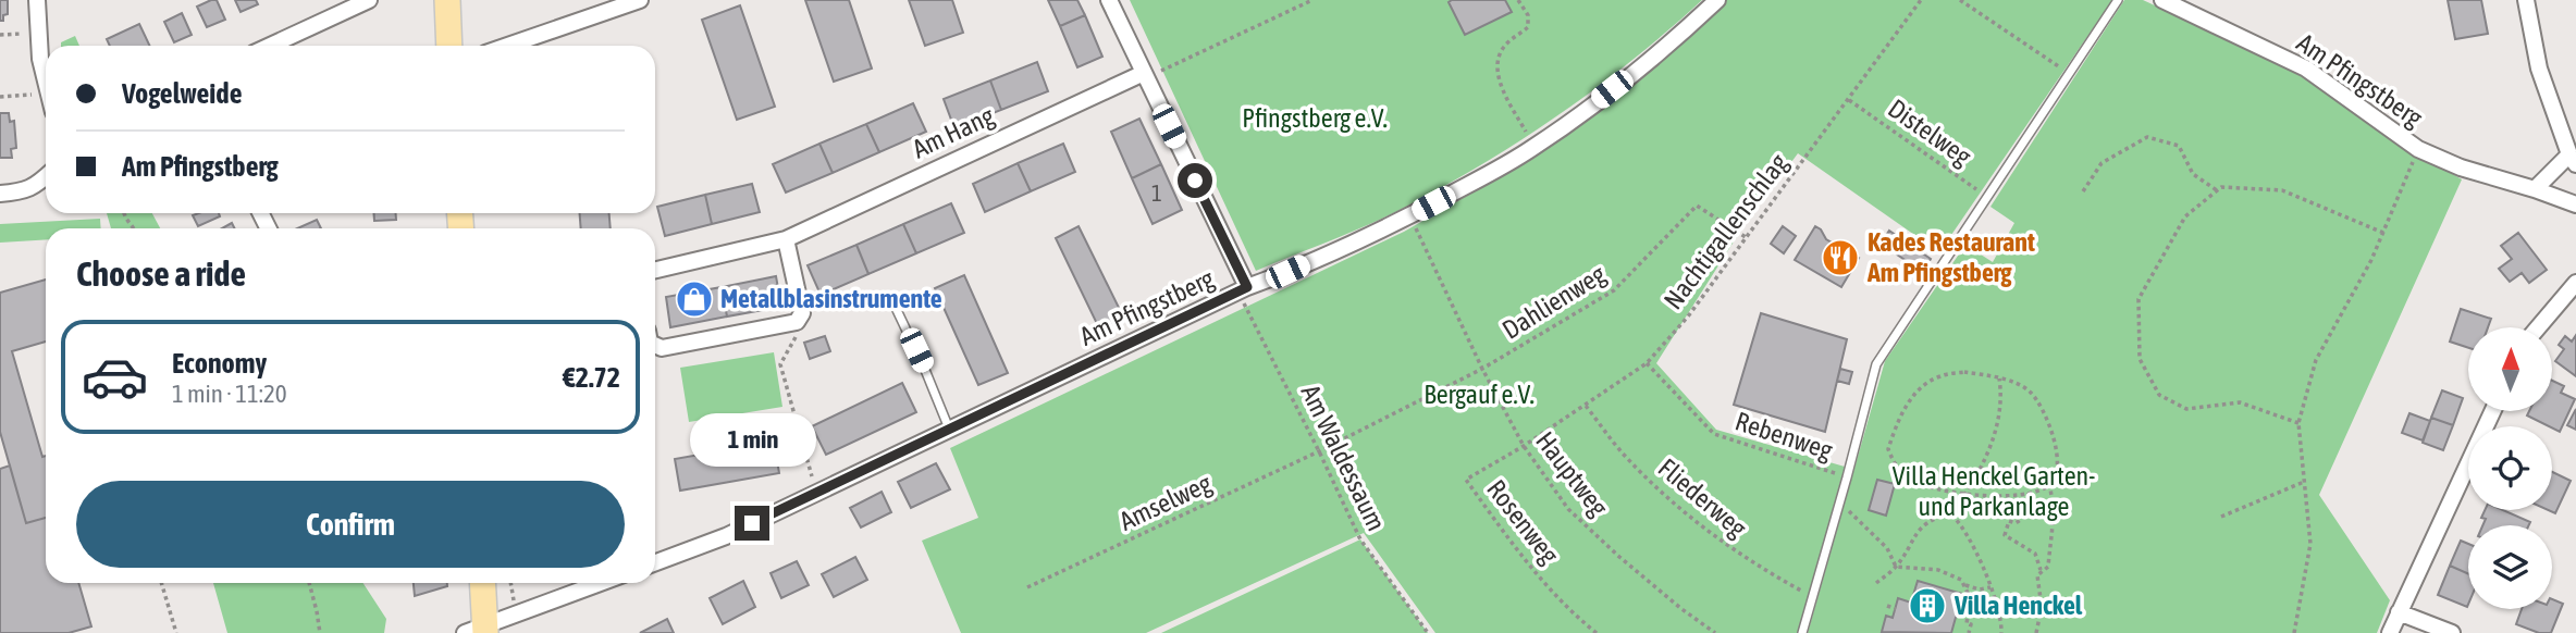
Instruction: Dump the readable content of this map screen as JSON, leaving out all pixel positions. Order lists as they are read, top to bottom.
{
  "streets": {
    "street": ["Am Pfingstberg", "Am Hang"],
    "path": [
      "Distelweg",
      "Nachtigallenschlag",
      "Dahlienweg",
      "Rebenweg",
      "Am Waldessaum",
      "Hauptweg",
      "Fliederweg",
      "Amselweg",
      "Rosenweg"
    ]
  },
  "crossings": [
    ["Am Pfingstberg", "Am Waldessaum"],
    ["Am Pfingstberg", "Hauptweg"],
    ["Distelweg", "Nachtigallenschlag"],
    ["Nachtigallenschlag", "Dahlienweg"],
    ["Nachtigallenschlag", "Rebenweg"],
    ["Nachtigallenschlag", "Hauptweg"],
    ["Nachtigallenschlag", "Fliederweg"],
    ["Nachtigallenschlag", "Rosenweg"],
    ["Dahlienweg", "Hauptweg"],
    ["Dahlienweg", "Amselweg"],
    ["Am Waldessaum", "Amselweg"],
    ["Hauptweg", "Amselweg"],
    ["Hauptweg", "Rosenweg"]
  ],
  "parks": ["Pfingstberg e.V.", "Bergauf e.V.", "Villa Henckel Garten- und Parkanlage"],
  "places": {
    "restaurant": ["Kades Restaurant Am Pfingstberg"],
    "shop": ["Metallblasinstrumente"],
    "building": ["Villa Henckel"]
  },
  "house_numbers": ["1"],
  "north": "top",
  "page": {
    "banner": ["Vogelweide", "Am Pfingstberg"],
    "heading": "Choose a ride",
    "list": [
      {
        "name": "Economy",
        "note": "1 min · 11:20",
        "value": "€2.72"
      }
    ],
    "bubble": "1 min",
    "buttons": "Confirm"
  }
}
